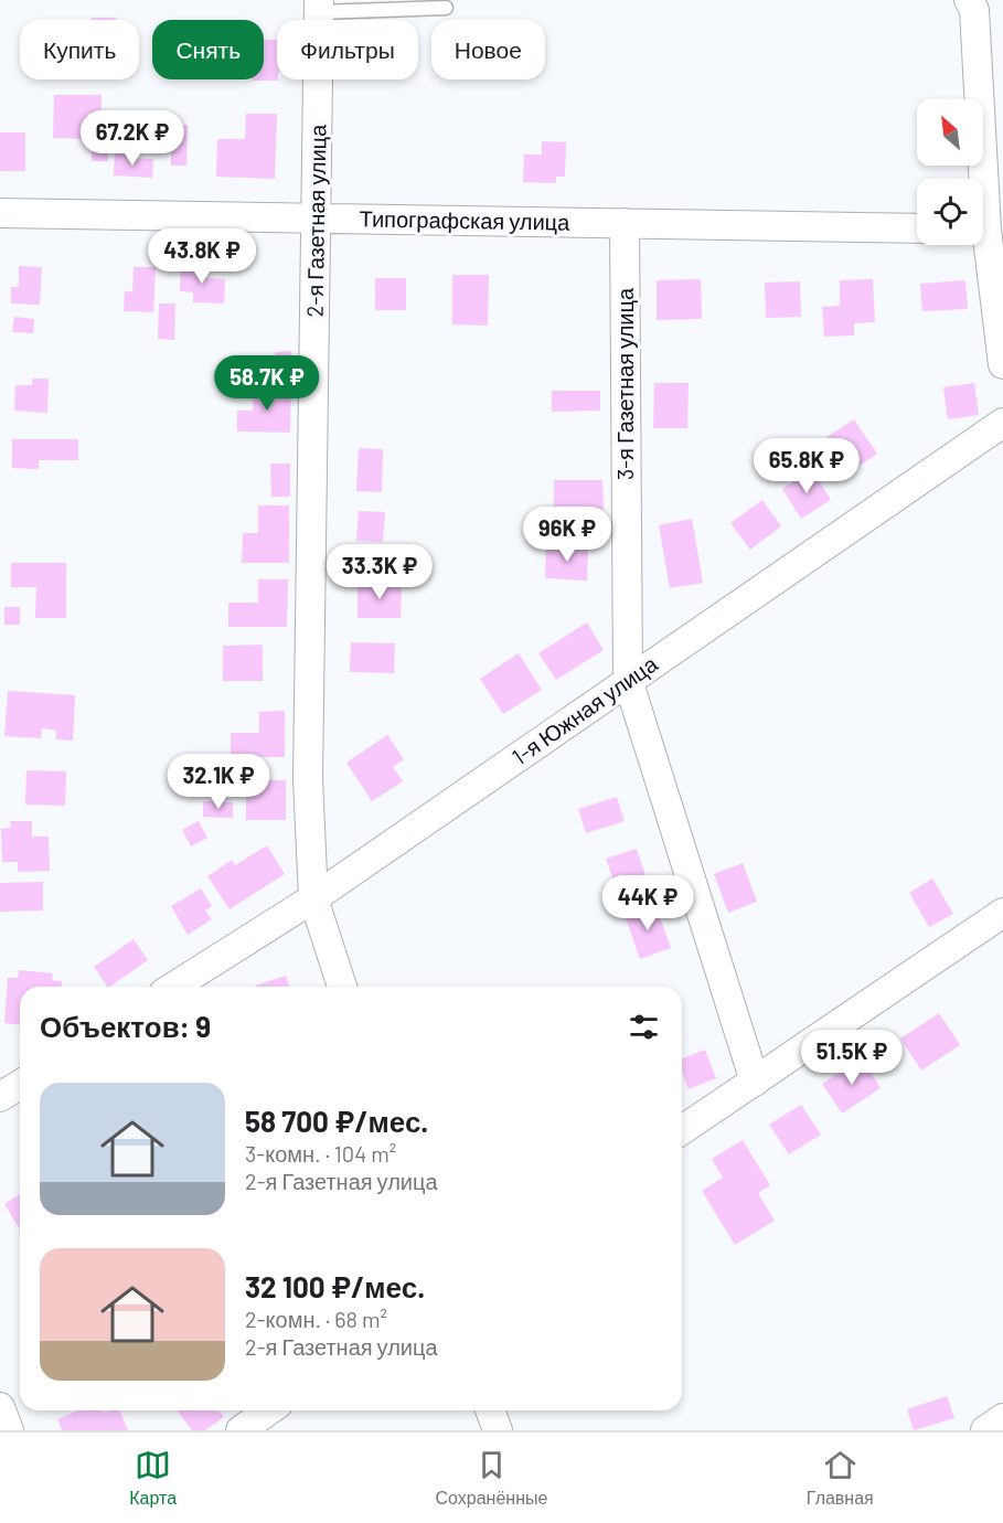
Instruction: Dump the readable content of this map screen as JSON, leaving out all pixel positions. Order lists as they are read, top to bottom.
{
  "streets": {
    "street": [
      "2-я Газетная улица",
      "Типографская улица",
      "3-я Газетная улица",
      "1-я Южная улица"
    ]
  },
  "crossings": [
    ["2-я Газетная улица", "Типографская улица"],
    ["2-я Газетная улица", "1-я Южная улица"],
    ["Типографская улица", "3-я Газетная улица"],
    ["3-я Газетная улица", "1-я Южная улица"]
  ],
  "north": "top left",
  "page": {
    "chip": [
      "Купить",
      "Снять",
      "Фильтры",
      "Новое"
    ],
    "price": [
      "67.2K ₽",
      "43.8K ₽",
      "58.7K ₽",
      "65.8K ₽",
      "96K ₽",
      "33.3K ₽",
      "32.1K ₽",
      "44K ₽",
      "51.5K ₽"
    ],
    "heading": "Объектов: 9",
    "list": [
      {
        "name": "58 700 ₽/мес.",
        "note": "3-комн. · 104 m² · 2-я Газетная улица"
      },
      {
        "name": "32 100 ₽/мес.",
        "note": "2-комн. · 68 m² · 2-я Газетная улица"
      }
    ],
    "tabs": ["Карта", "Сохранённые", "Главная"]
  }
}
